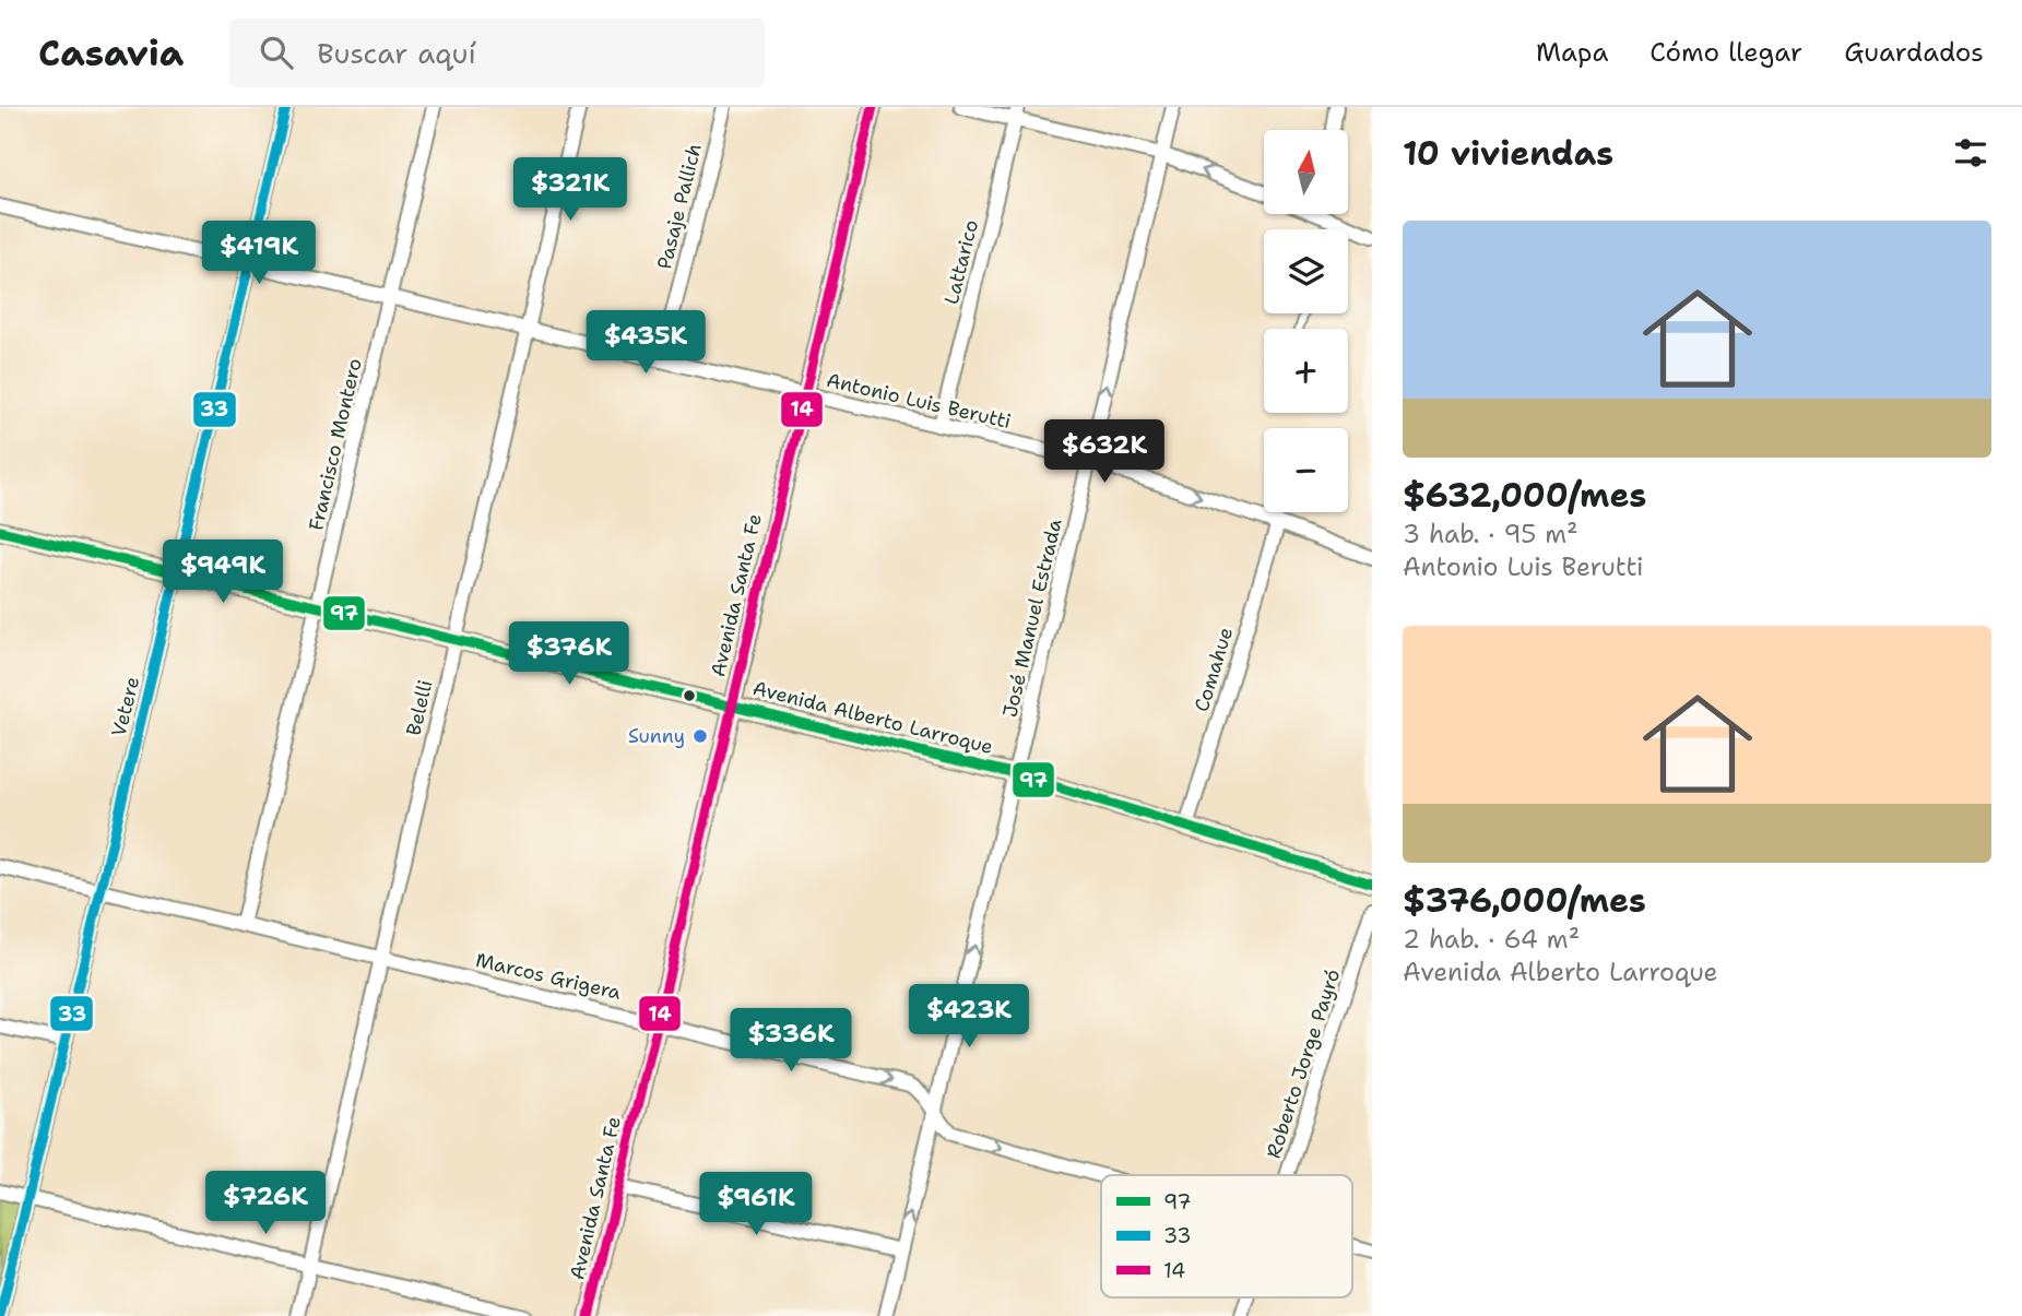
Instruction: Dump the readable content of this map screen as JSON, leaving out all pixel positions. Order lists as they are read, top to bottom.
{
  "streets": {
    "main road": ["Avenida Santa Fe", "Avenida Alberto Larroque"],
    "street": [
      "Pasaje Pallich",
      "Lattarico",
      "Antonio Luis Berutti",
      "Francisco Montero",
      "José Manuel Estrada",
      "Comahue",
      "Vetere",
      "Belelli",
      "Marcos Grigera",
      "Roberto Jorge Payró"
    ]
  },
  "crossings": [
    ["Pasaje Pallich", "Antonio Luis Berutti"],
    ["Lattarico", "Antonio Luis Berutti"],
    ["Antonio Luis Berutti", "Francisco Montero"],
    ["Antonio Luis Berutti", "Avenida Santa Fe"],
    ["Antonio Luis Berutti", "José Manuel Estrada"],
    ["Antonio Luis Berutti", "Comahue"],
    ["Antonio Luis Berutti", "Vetere"],
    ["Antonio Luis Berutti", "Belelli"],
    ["Francisco Montero", "Avenida Alberto Larroque"],
    ["Francisco Montero", "Marcos Grigera"],
    ["Avenida Santa Fe", "Avenida Alberto Larroque"],
    ["Avenida Santa Fe", "Marcos Grigera"],
    ["José Manuel Estrada", "Avenida Alberto Larroque"],
    ["José Manuel Estrada", "Marcos Grigera"],
    ["Comahue", "Avenida Alberto Larroque"],
    ["Vetere", "Avenida Alberto Larroque"],
    ["Vetere", "Marcos Grigera"],
    ["Belelli", "Avenida Alberto Larroque"],
    ["Belelli", "Marcos Grigera"]
  ],
  "one_way": ["José Manuel Estrada", "Marcos Grigera"],
  "places": ["Sunny"],
  "lines": ["transit line 33", "transit line 14", "transit line 97"],
  "legend": ["97", "33", "14"],
  "north": "top",
  "page": {
    "header": "Casavia",
    "search": "Buscar aquí",
    "nav": ["Mapa", "Cómo llegar", "Guardados"],
    "heading": "10 viviendas",
    "map_buttons": ["+", "−"],
    "price": [
      "$321K",
      "$419K",
      "$435K",
      "$632K",
      "$949K",
      "$376K",
      "$423K",
      "$336K",
      "$726K",
      "$961K"
    ],
    "list": [
      {
        "name": "$632,000/mes",
        "note": "3 hab. · 95 m² · Antonio Luis Berutti"
      },
      {
        "name": "$376,000/mes",
        "note": "2 hab. · 64 m² · Avenida Alberto Larroque"
      }
    ]
  }
}
